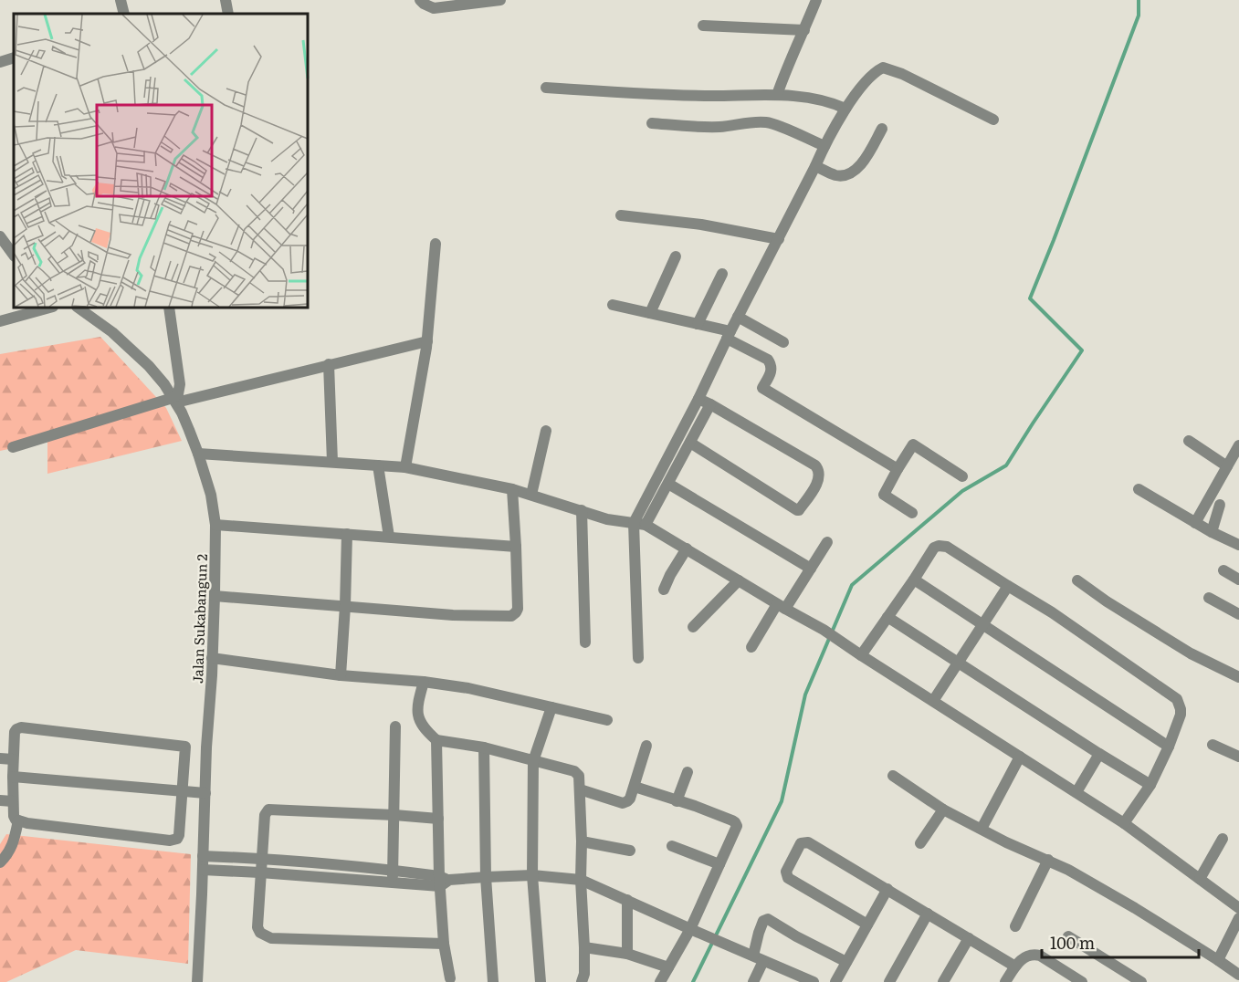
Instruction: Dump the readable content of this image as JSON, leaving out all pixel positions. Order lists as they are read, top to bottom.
{
  "streets": {
    "street": ["Jalan Sukabangun 2"]
  },
  "scale_bar": "100 m"
}
